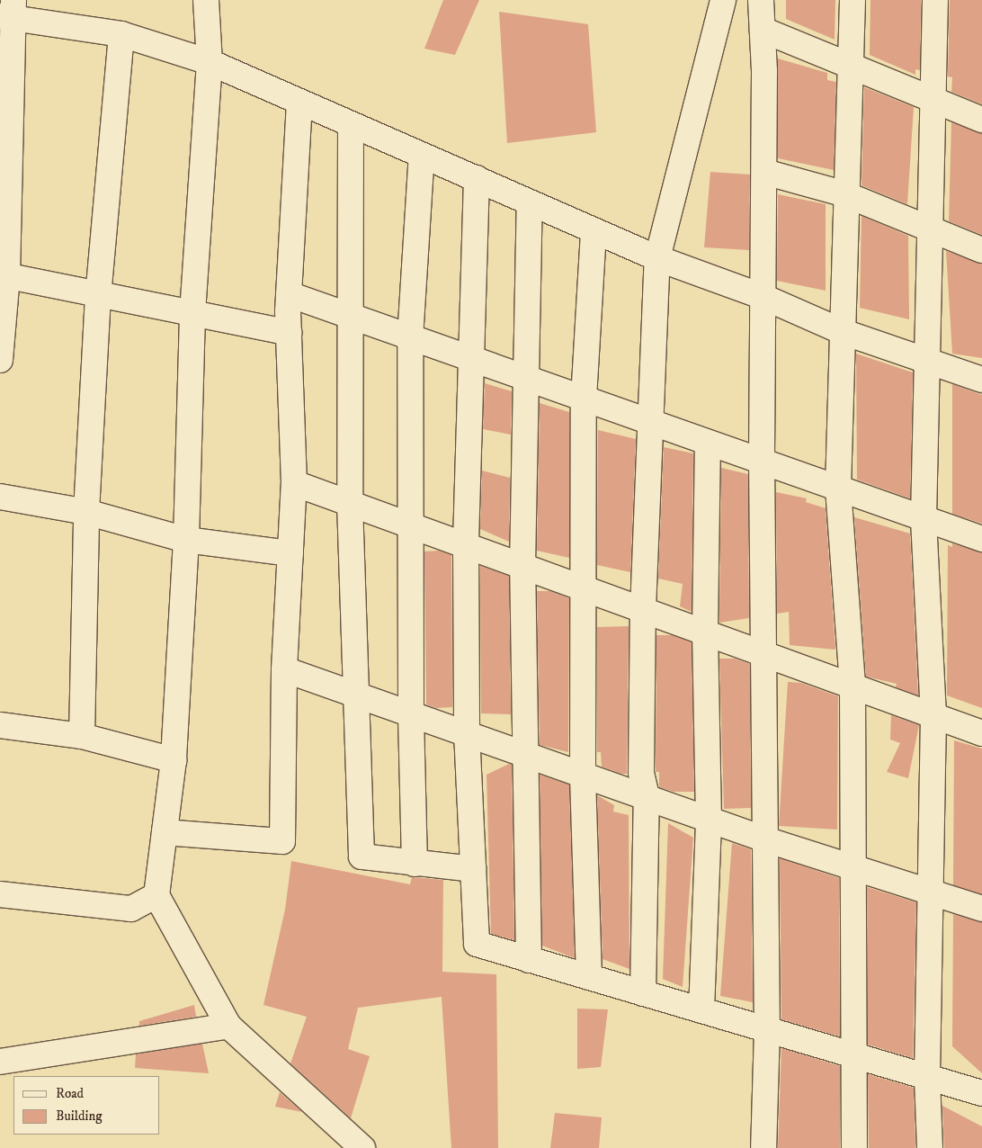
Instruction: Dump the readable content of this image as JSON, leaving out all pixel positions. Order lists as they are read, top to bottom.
{
  "legend": ["Road", "Building"]
}
